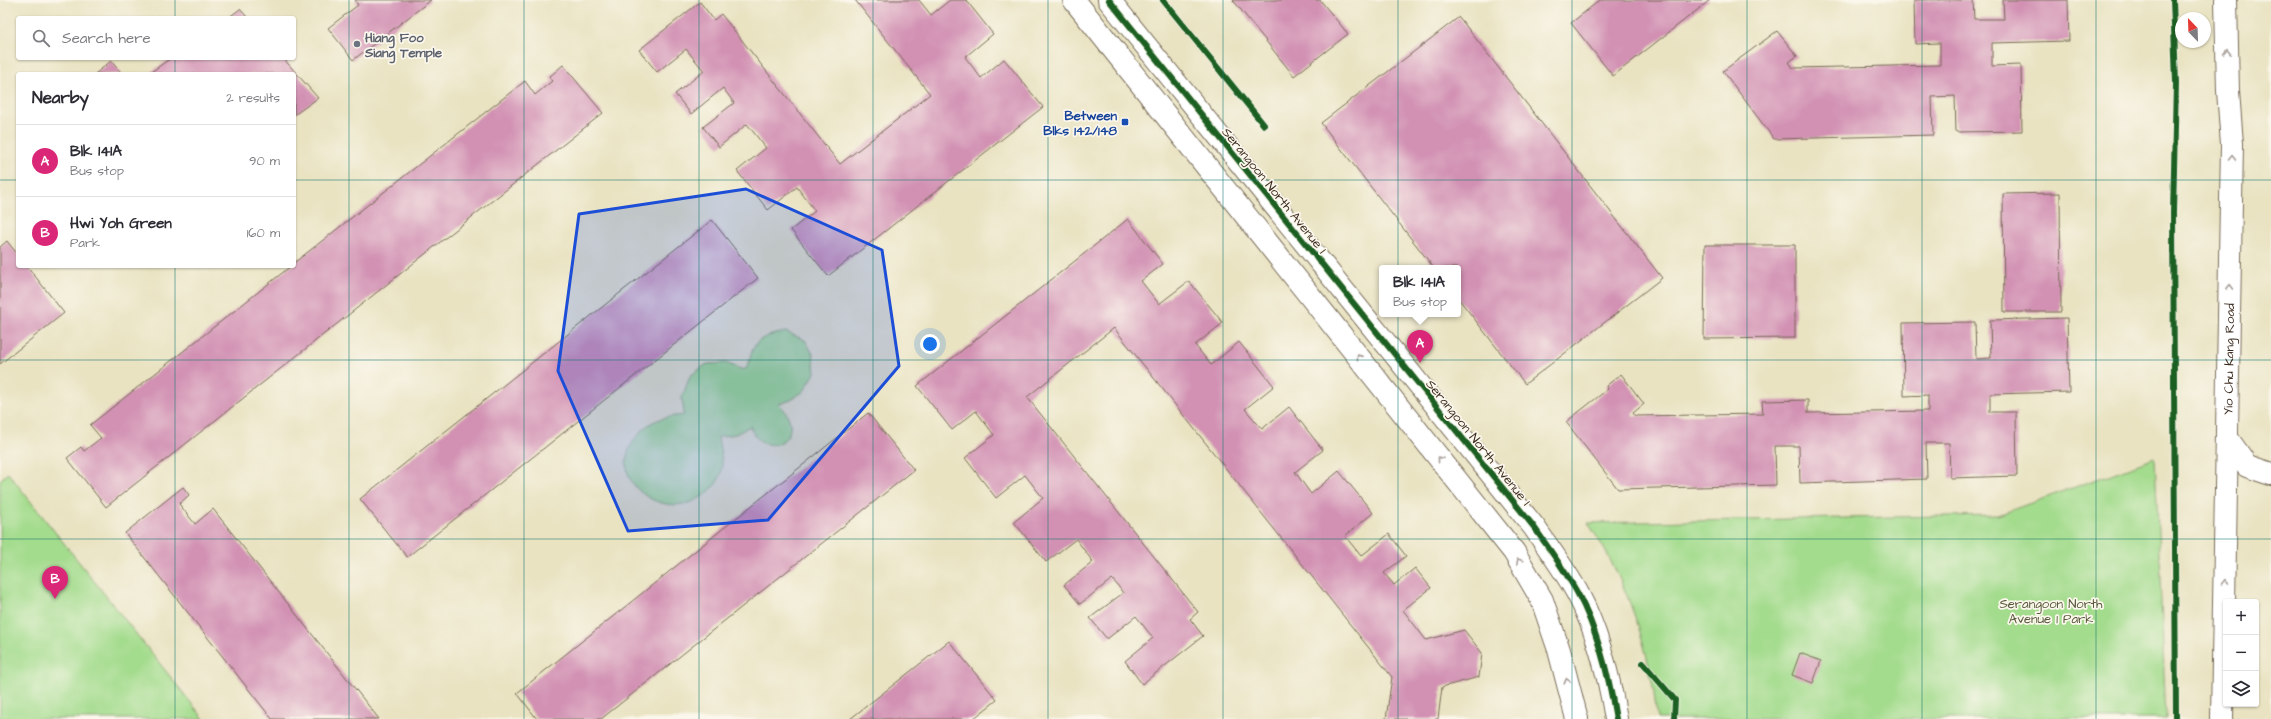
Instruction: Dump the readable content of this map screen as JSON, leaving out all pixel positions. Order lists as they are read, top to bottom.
{
  "streets": {
    "street": ["Serangoon North Avenue 1", "Yio Chu Kang Road"]
  },
  "one_way": ["Yio Chu Kang Road"],
  "parks": ["Serangoon North Avenue 1 Park"],
  "places": {
    "other": ["Hiang Foo Siang Temple"],
    "transit": ["Between Blks 142/148"]
  },
  "north": "top left",
  "page": {
    "search": "Search here",
    "heading": ["Nearby", "2 results"],
    "list": [
      {
        "mark": "A",
        "name": "Blk 141A",
        "note": "Bus stop",
        "value": "90 m"
      },
      {
        "mark": "B",
        "name": "Hwi Yoh Green",
        "note": "Park",
        "value": "160 m"
      }
    ],
    "popup": ["Blk 141A", "Bus stop"],
    "pins": ["A", "B"],
    "map_buttons": ["+", "−"]
  }
}
